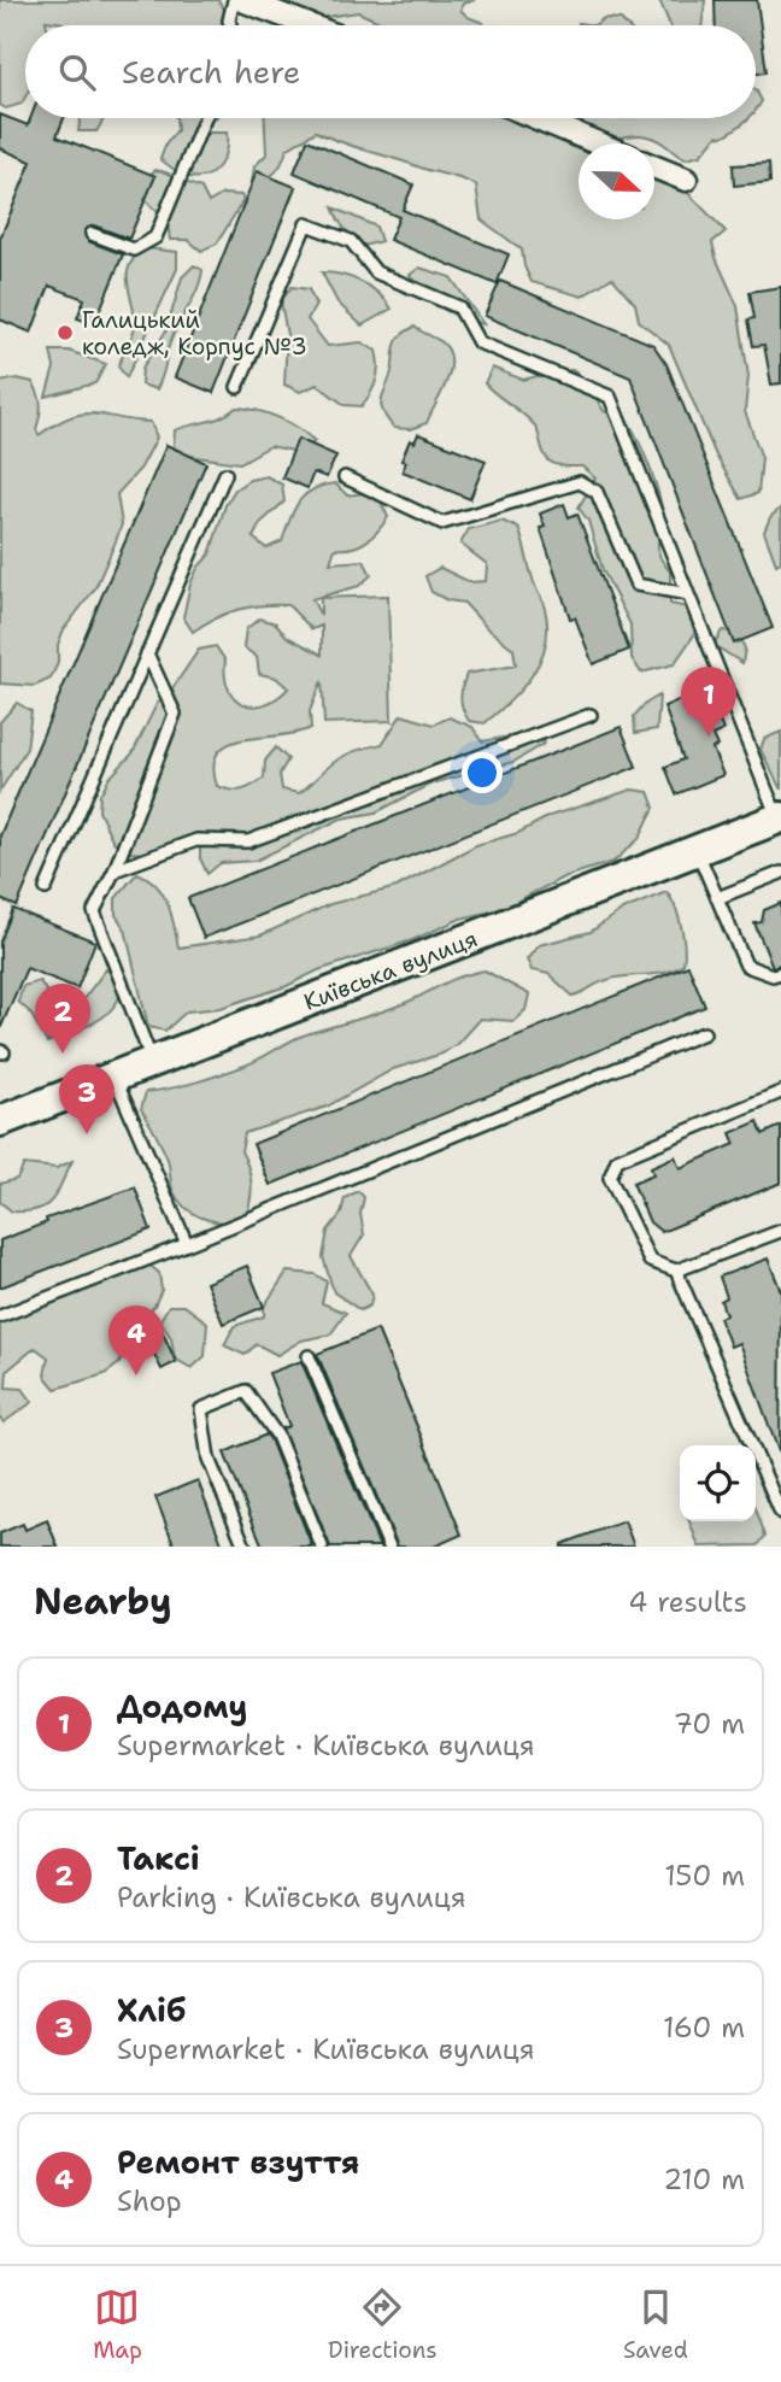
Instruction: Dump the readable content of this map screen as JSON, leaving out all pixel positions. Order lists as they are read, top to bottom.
{
  "streets": {
    "main road": ["Київська вулиця"]
  },
  "places": ["Галицький коледж, Корпус №3"],
  "north": "right",
  "page": {
    "search": "Search here",
    "pins": [
      "1",
      "2",
      "3",
      "4"
    ],
    "heading": ["Nearby", "4 results"],
    "list": [
      {
        "mark": "1",
        "name": "Додому",
        "note": "Supermarket · Київська вулиця",
        "value": "70 m"
      },
      {
        "mark": "2",
        "name": "Таксі",
        "note": "Parking · Київська вулиця",
        "value": "150 m"
      },
      {
        "mark": "3",
        "name": "Хліб",
        "note": "Supermarket · Київська вулиця",
        "value": "160 m"
      },
      {
        "mark": "4",
        "name": "Ремонт взуття",
        "note": "Shop",
        "value": "210 m"
      }
    ],
    "nav": ["Map", "Directions", "Saved"]
  }
}
